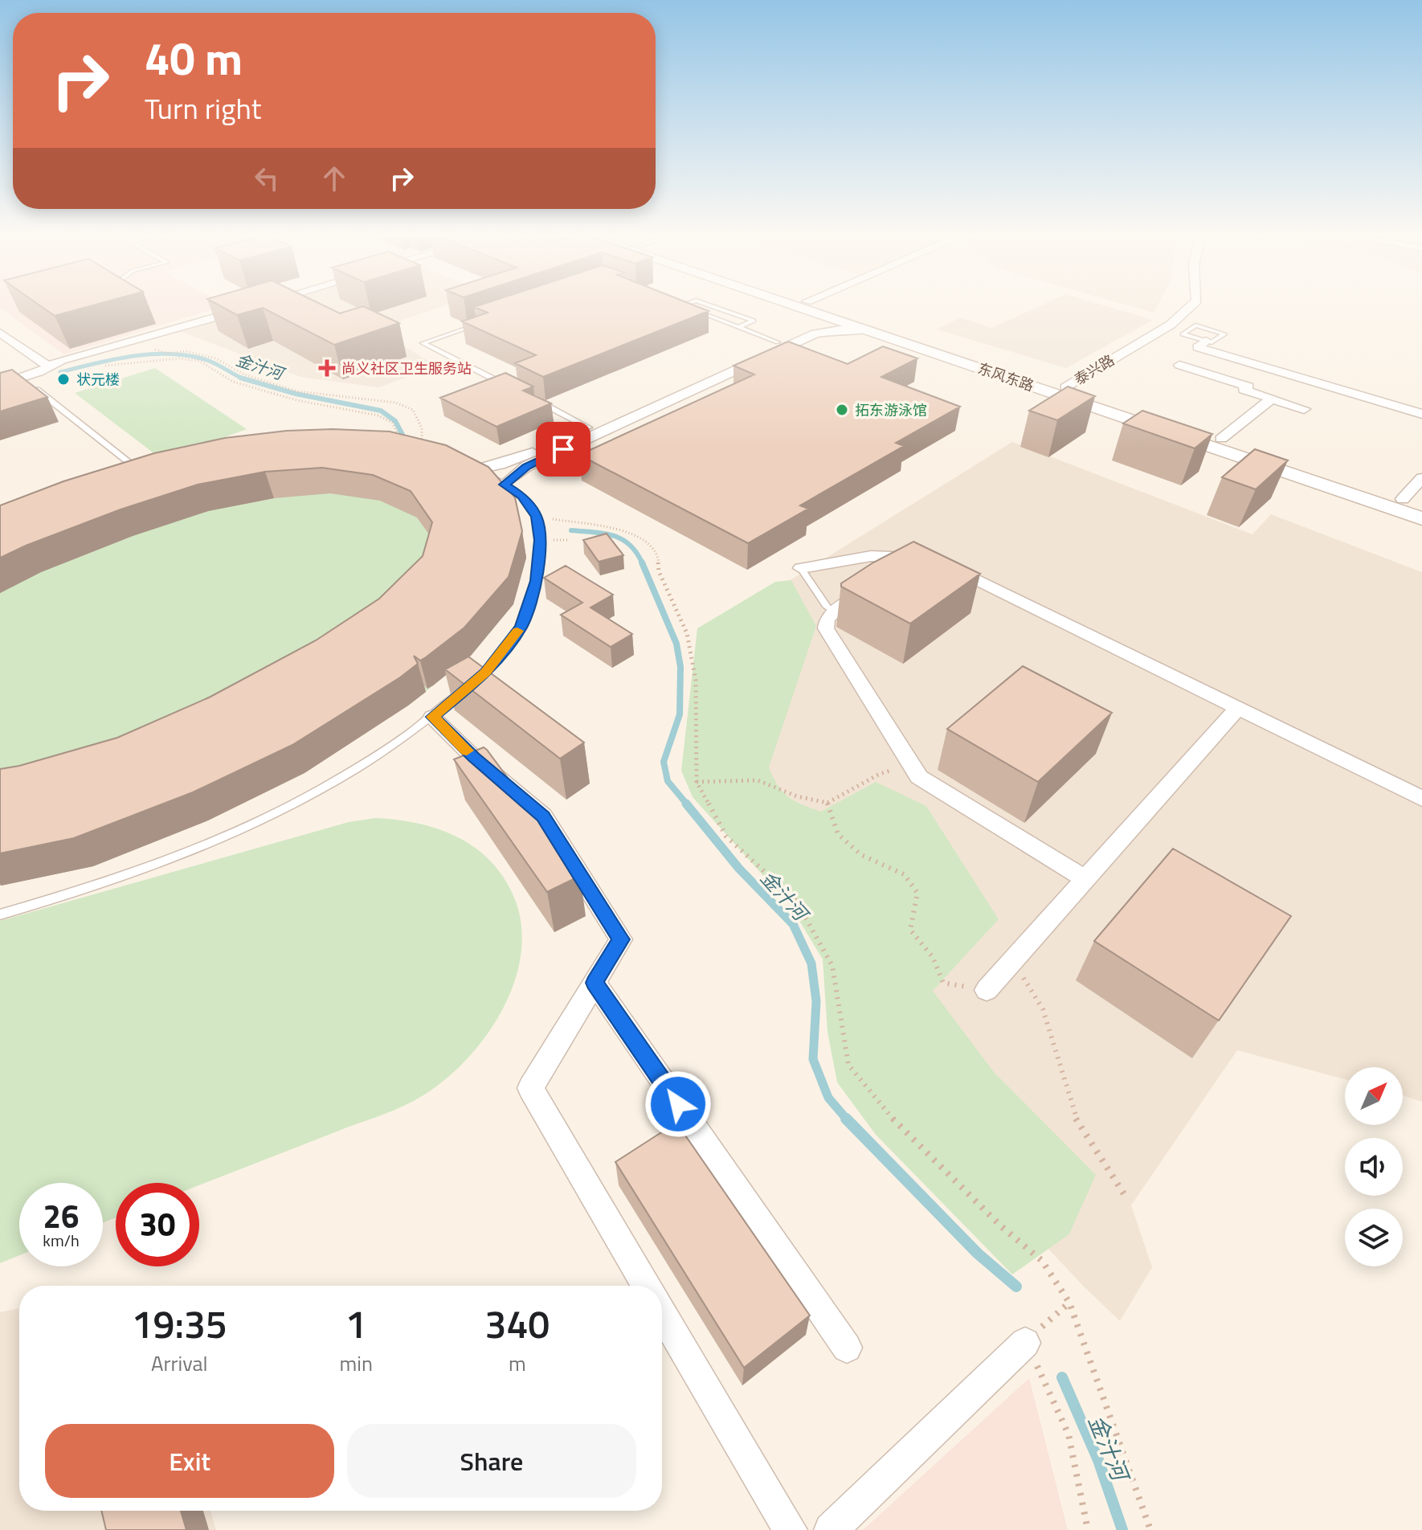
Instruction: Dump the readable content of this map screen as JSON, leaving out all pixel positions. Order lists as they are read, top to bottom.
{
  "streets": {
    "main road": ["东风东路"],
    "street": ["泰兴路"]
  },
  "crossings": [
    ["泰兴路", "东风东路"]
  ],
  "water": ["金汁河"],
  "places": {
    "health": ["尚义社区卫生服务站"],
    "other": ["状元楼", "拓东游泳馆"]
  },
  "north": "top right",
  "page": {
    "turn": ["40 m", "Turn right"],
    "speed": "26 km/h",
    "limit": "30",
    "eta": [
      "19:35",
      "Arrival",
      "1",
      "min",
      "340",
      "m"
    ],
    "buttons": ["Exit", "Share"]
  }
}
